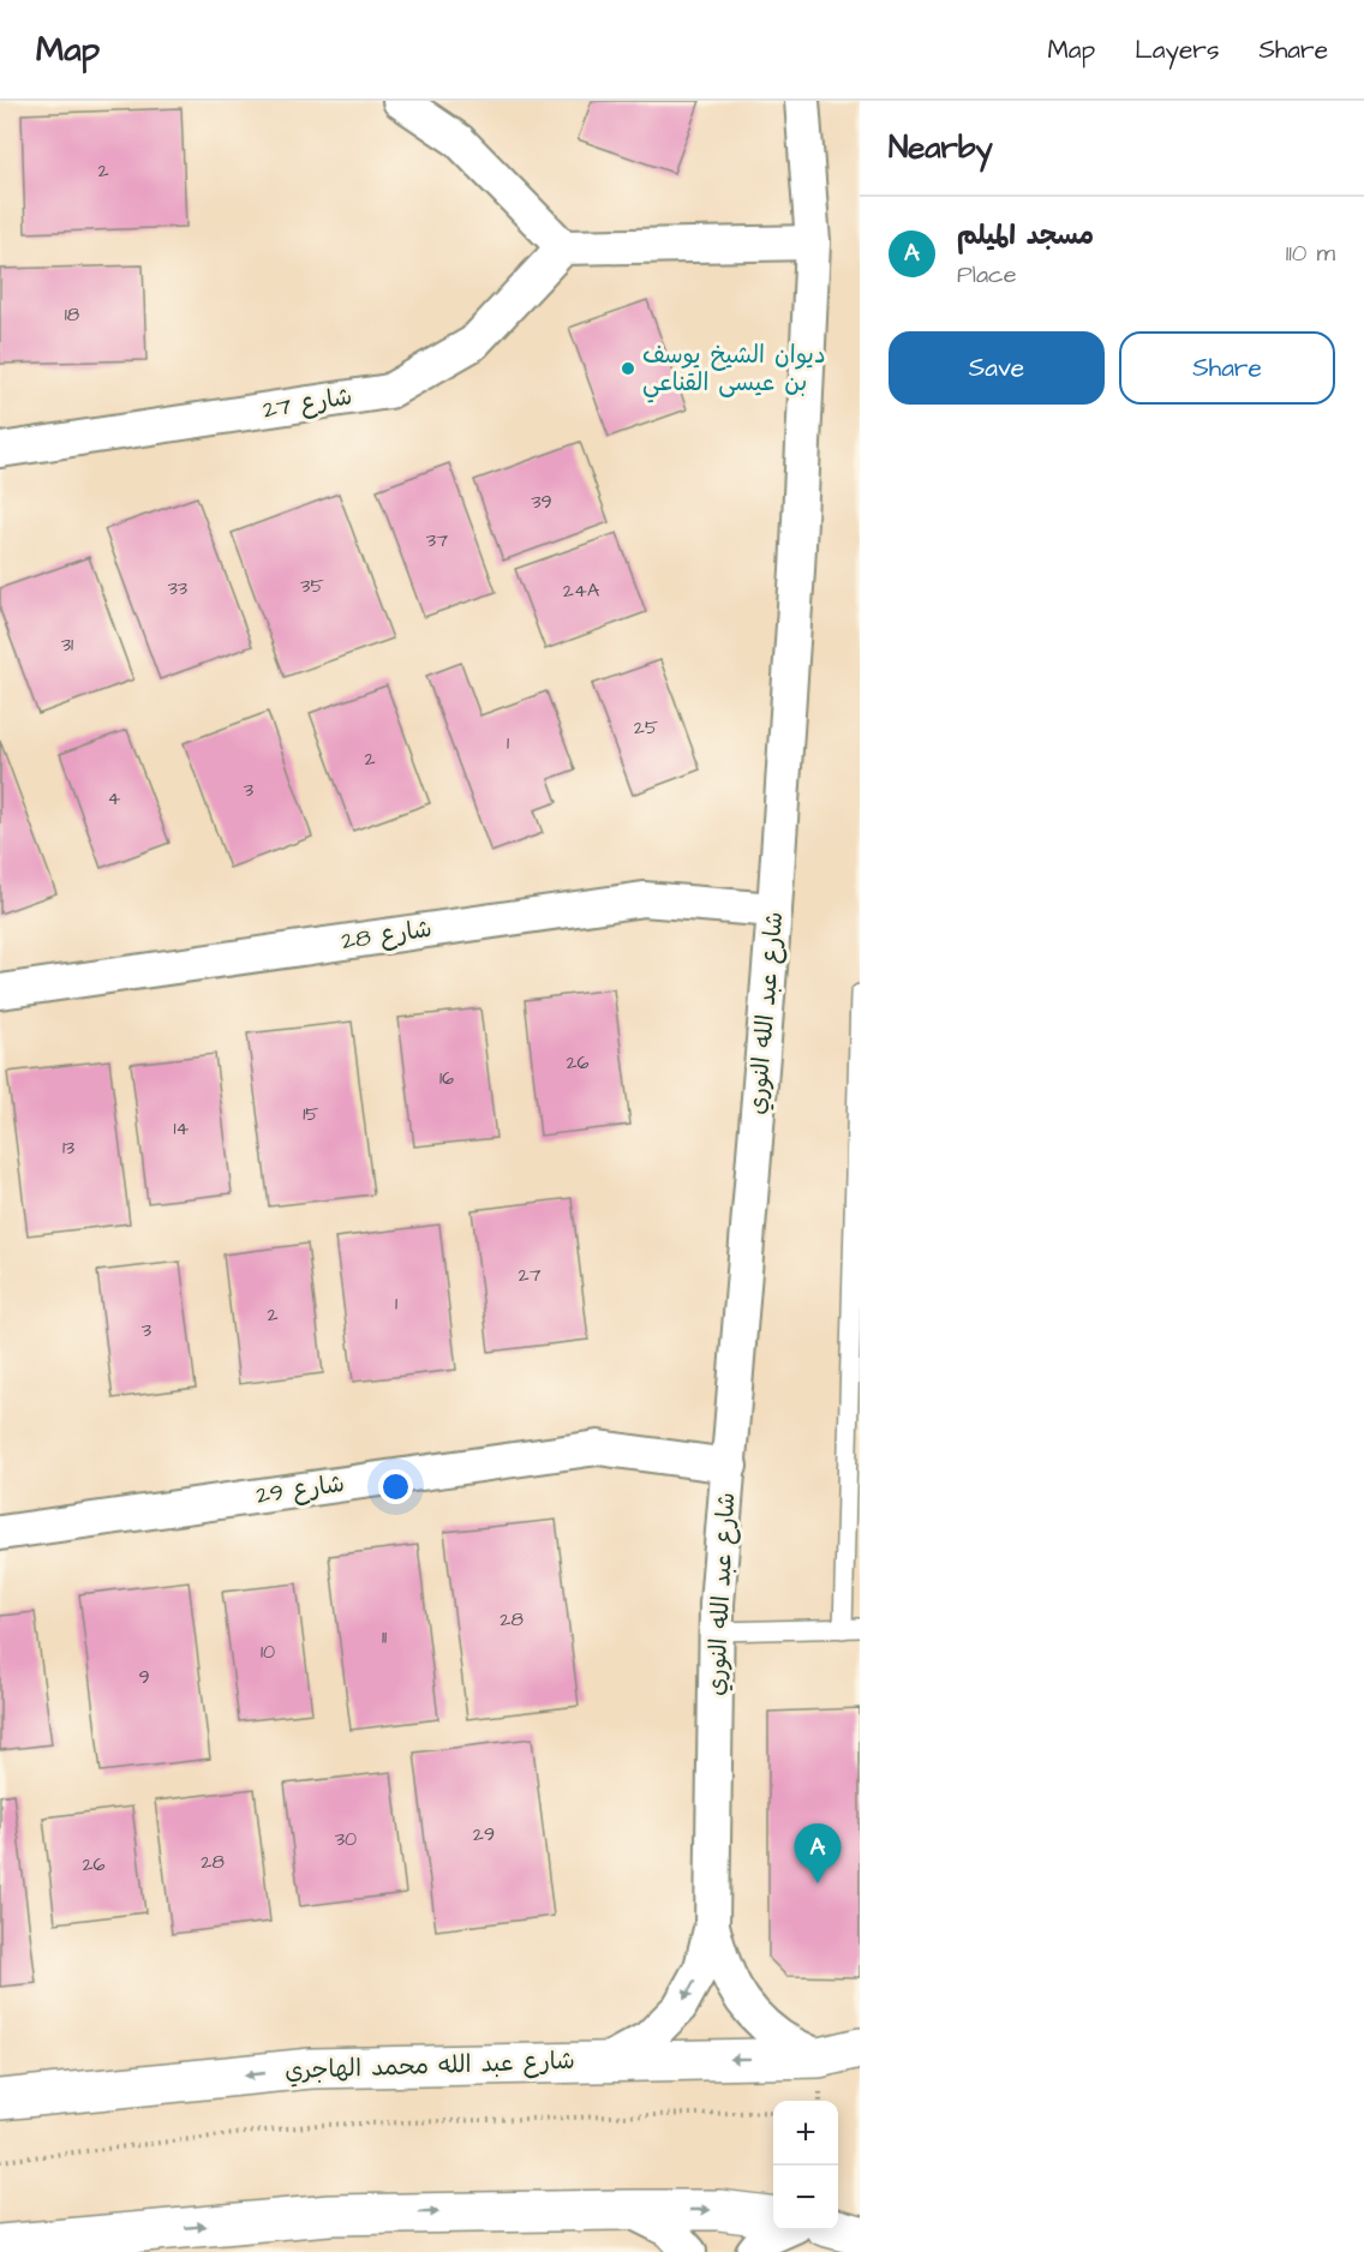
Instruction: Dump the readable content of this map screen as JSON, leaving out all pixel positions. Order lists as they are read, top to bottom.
{
  "streets": {
    "main road": ["شارع عبد الله محمد الهاجري"],
    "street": [
      "شارع 27",
      "شارع 28",
      "شارع عبد الله النوري",
      "شارع 29"
    ]
  },
  "crossings": [
    ["شارع 28", "شارع عبد الله النوري"],
    ["شارع عبد الله النوري", "شارع 29"],
    ["شارع عبد الله النوري", "شارع عبد الله محمد الهاجري"]
  ],
  "places": ["ديوان الشيخ يوسف بن عيسى القناعي"],
  "house_numbers": [
    "2",
    "18",
    "39",
    "37",
    "35",
    "33",
    "24A",
    "31",
    "25",
    "1",
    "2",
    "3",
    "4",
    "26",
    "16",
    "15",
    "14",
    "13",
    "27",
    "1",
    "2",
    "3",
    "28",
    "11",
    "10",
    "9",
    "29",
    "30",
    "28",
    "26"
  ],
  "page": {
    "header": "Map",
    "nav": ["Map", "Layers", "Share"],
    "heading": "Nearby",
    "list": [
      {
        "mark": "A",
        "name": "مسجد الميلم",
        "note": "Place",
        "value": "110 m"
      }
    ],
    "buttons": ["Save", "Share"],
    "pins": "A",
    "map_buttons": ["+", "−"]
  }
}
